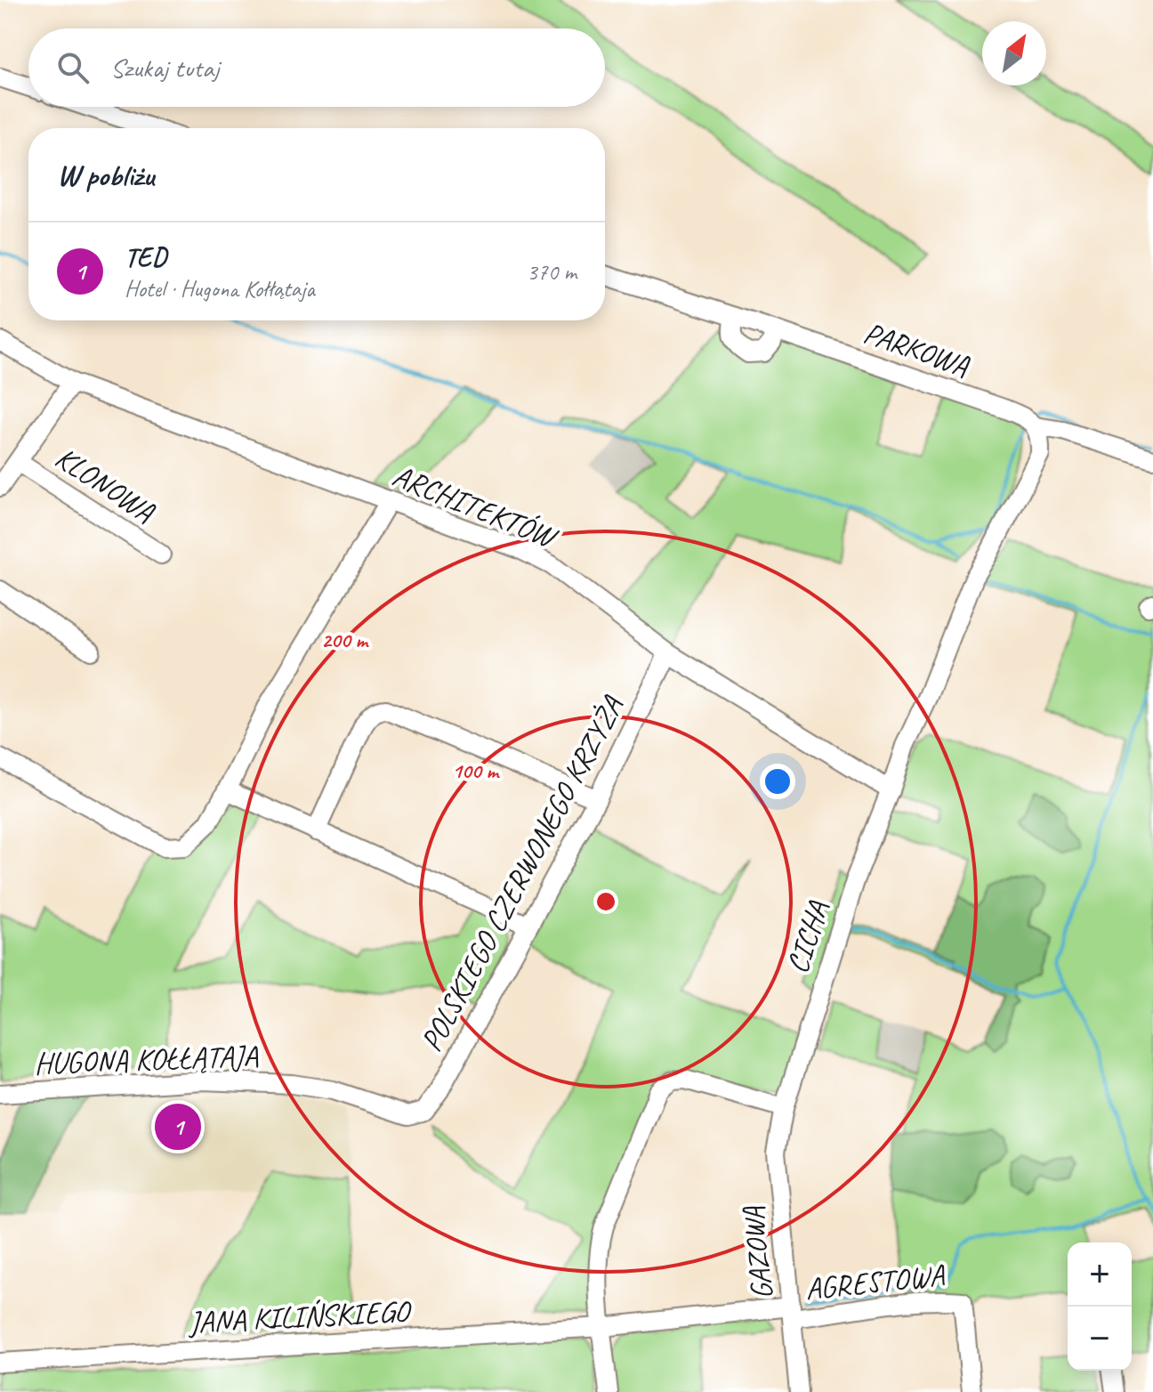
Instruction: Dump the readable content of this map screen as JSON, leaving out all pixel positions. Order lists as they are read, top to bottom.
{
  "streets": {
    "street": [
      "PARKOWA",
      "KLONOWA",
      "ARCHITEKTÓW",
      "POLSKIEGO CZERWONEGO KRZYŻA",
      "CICHA",
      "HUGONA KOŁŁĄTAJA",
      "GAZOWA",
      "AGRESTOWA",
      "JANA KILIŃSKIEGO"
    ]
  },
  "crossings": [
    ["PARKOWA", "CICHA"],
    ["ARCHITEKTÓW", "POLSKIEGO CZERWONEGO KRZYŻA"],
    ["ARCHITEKTÓW", "CICHA"],
    ["POLSKIEGO CZERWONEGO KRZYŻA", "HUGONA KOŁŁĄTAJA"],
    ["CICHA", "GAZOWA"],
    ["GAZOWA", "AGRESTOWA"],
    ["AGRESTOWA", "JANA KILIŃSKIEGO"]
  ],
  "north": "top right",
  "page": {
    "search": "Szukaj tutaj",
    "heading": "W pobliżu",
    "list": [
      {
        "mark": "1",
        "name": "TED",
        "note": "Hotel · Hugona Kołłątaja",
        "value": "370 m"
      }
    ],
    "pins": "1",
    "map_buttons": ["+", "−"]
  },
  "rings": ["200 m", "100 m"]
}
